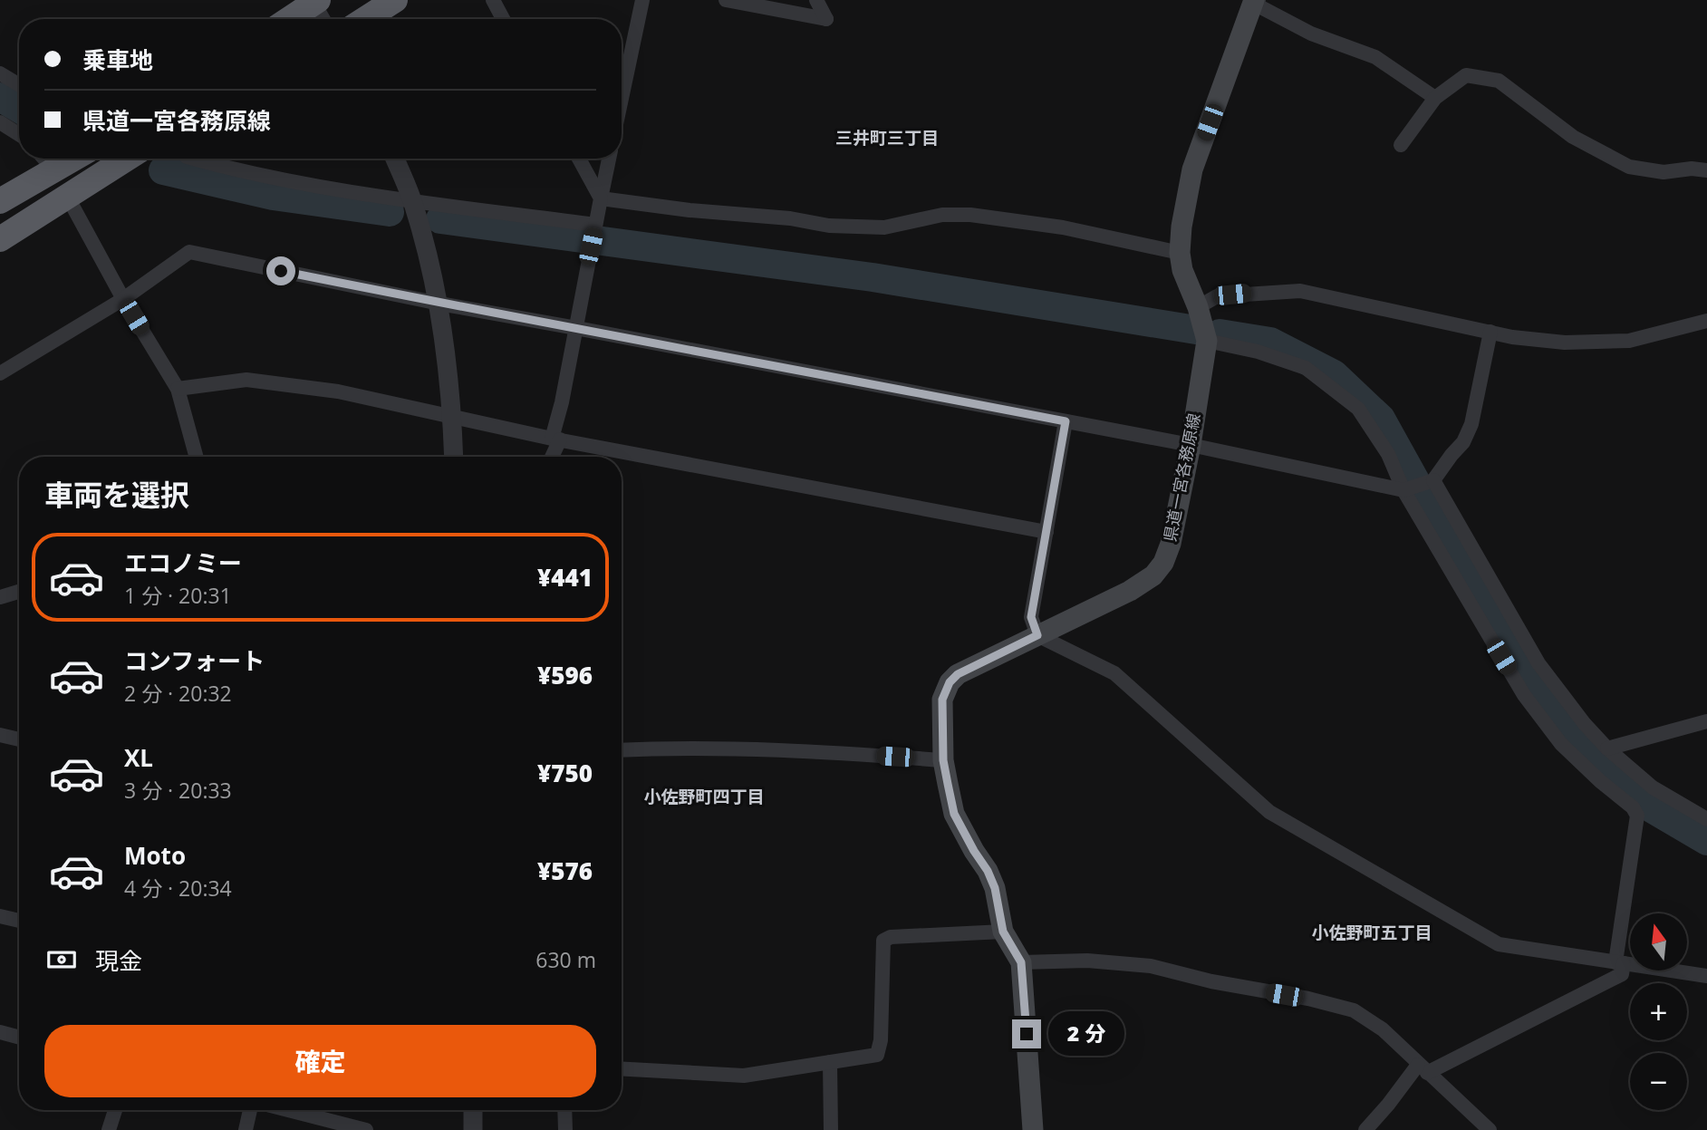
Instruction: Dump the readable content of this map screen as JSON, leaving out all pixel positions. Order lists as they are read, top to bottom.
{
  "streets": {
    "main road": ["県道一宮各務原線"]
  },
  "districts": ["三井町三丁目", "小佐野町四丁目", "小佐野町五丁目"],
  "north": "top",
  "page": {
    "banner": ["乗車地", "県道一宮各務原線"],
    "heading": "車両を選択",
    "list": [
      {
        "name": "エコノミー",
        "note": "1 分 · 20:31",
        "value": "¥441"
      },
      {
        "name": "コンフォート",
        "note": "2 分 · 20:32",
        "value": "¥596"
      },
      {
        "name": "XL",
        "note": "3 分 · 20:33",
        "value": "¥750"
      },
      {
        "name": "Moto",
        "note": "4 分 · 20:34",
        "value": "¥576"
      }
    ],
    "map_buttons": ["+", "−"],
    "pay": ["現金", "630 m"],
    "bubble": "2 分",
    "buttons": "確定"
  }
}
